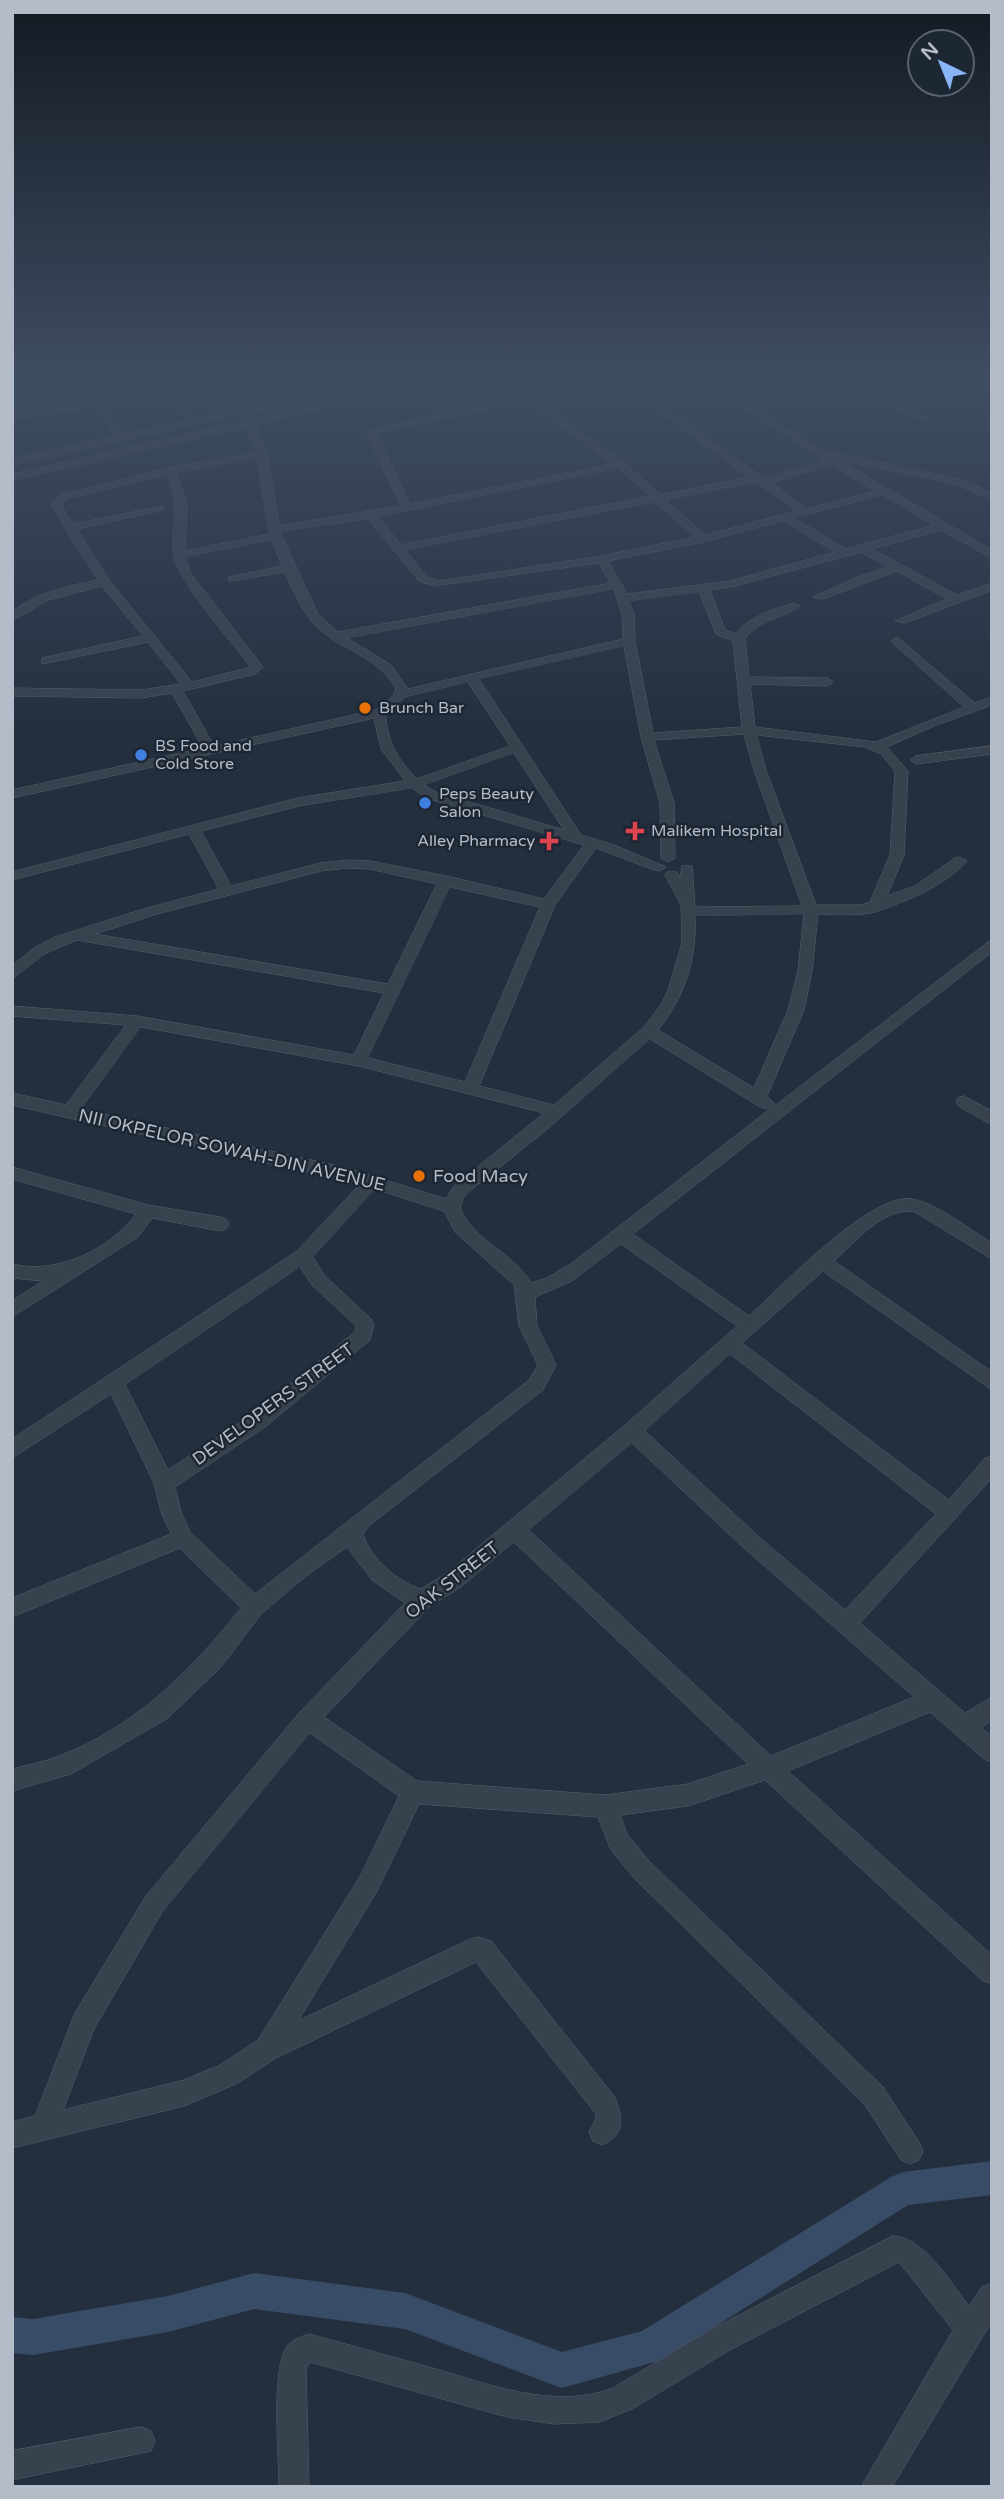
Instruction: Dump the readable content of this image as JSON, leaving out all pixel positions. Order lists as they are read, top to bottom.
{
  "streets": {
    "street": ["NII OKPELOR SOWAH-DIN AVENUE", "DEVELOPERS STREET", "OAK STREET"]
  },
  "places": {
    "other": [
      "Brunch Bar",
      "BS Food and Cold Store",
      "Peps Beauty Salon",
      "Food Macy"
    ],
    "health": ["Malikem Hospital", "Alley Pharmacy"]
  },
  "north": "top left"
}
